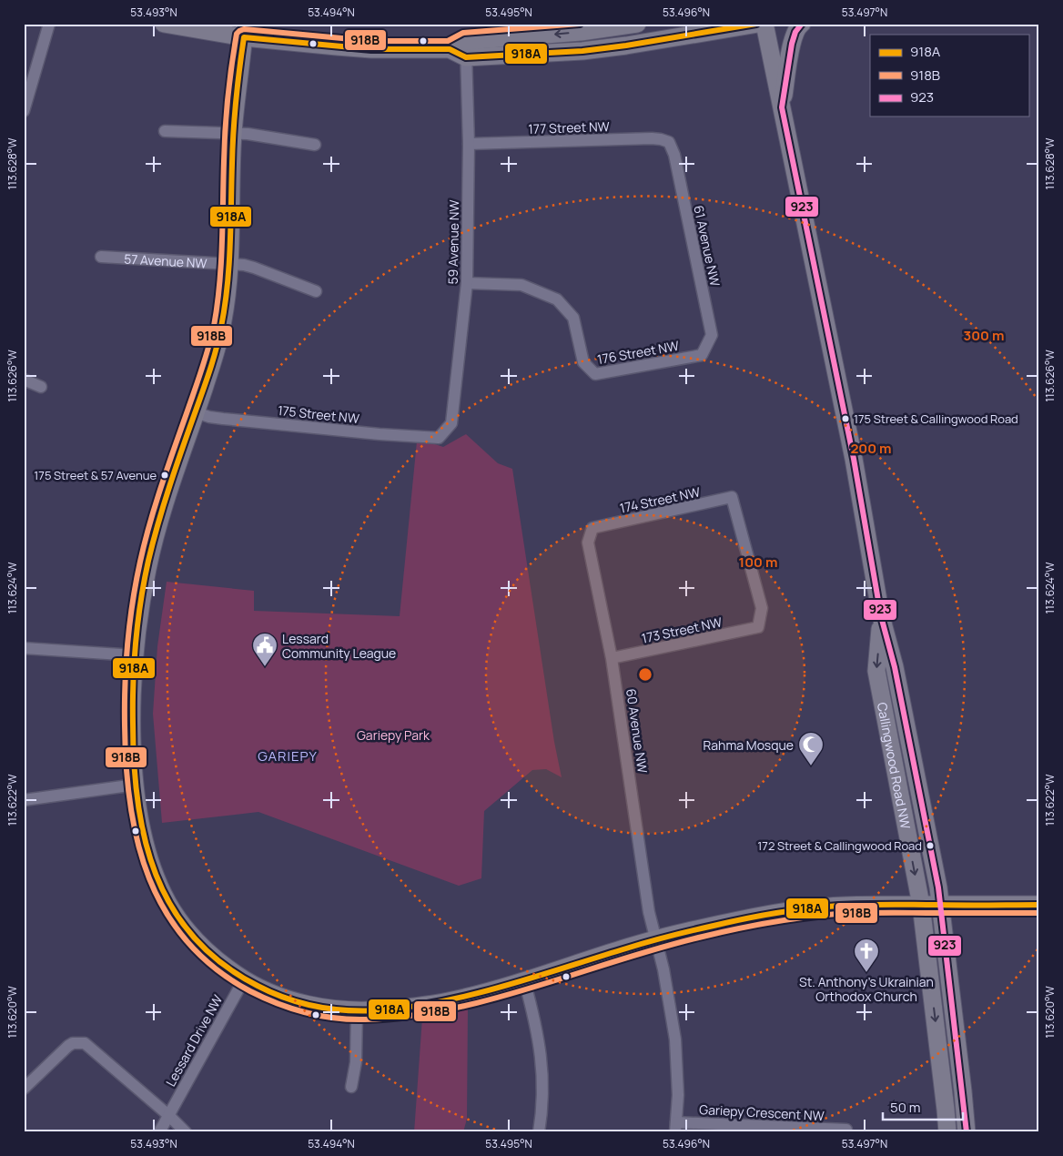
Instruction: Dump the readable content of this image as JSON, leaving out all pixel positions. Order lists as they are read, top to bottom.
{
  "streets": {
    "main road": ["Callingwood Road NW"],
    "street": [
      "177 Street NW",
      "59 Avenue NW",
      "61 Avenue NW",
      "57 Avenue NW",
      "176 Street NW",
      "175 Street NW",
      "174 Street NW",
      "173 Street NW",
      "60 Avenue NW",
      "Lessard Drive NW",
      "Gariepy Crescent NW"
    ]
  },
  "crossings": [
    ["177 Street NW", "59 Avenue NW"],
    ["177 Street NW", "61 Avenue NW"],
    ["59 Avenue NW", "176 Street NW"],
    ["59 Avenue NW", "175 Street NW"],
    ["61 Avenue NW", "176 Street NW"],
    ["174 Street NW", "173 Street NW"],
    ["174 Street NW", "60 Avenue NW"],
    ["173 Street NW", "60 Avenue NW"],
    ["60 Avenue NW", "Gariepy Crescent NW"]
  ],
  "districts": ["GARIEPY"],
  "parks": ["Gariepy Park"],
  "places": {
    "other": ["175 Street & Callingwood Road", "175 Street & 57 Avenue", "172 Street & Callingwood Road"],
    "public building": ["Lessard Community League"],
    "mosque": ["Rahma Mosque"],
    "church": ["St. Anthony's Ukrainian Orthodox Church"]
  },
  "lines": ["transit line 918A", "transit line 918B", "transit line 923"],
  "legend": ["918A", "918B", "923"],
  "scale_bar": "50 m",
  "coordinates": [
    "53.493°N",
    "53.494°N",
    "53.495°N",
    "53.496°N",
    "53.497°N",
    "113.628°W",
    "113.626°W",
    "113.624°W",
    "113.622°W",
    "113.620°W"
  ],
  "rings": ["300 m", "200 m", "100 m"]
}
